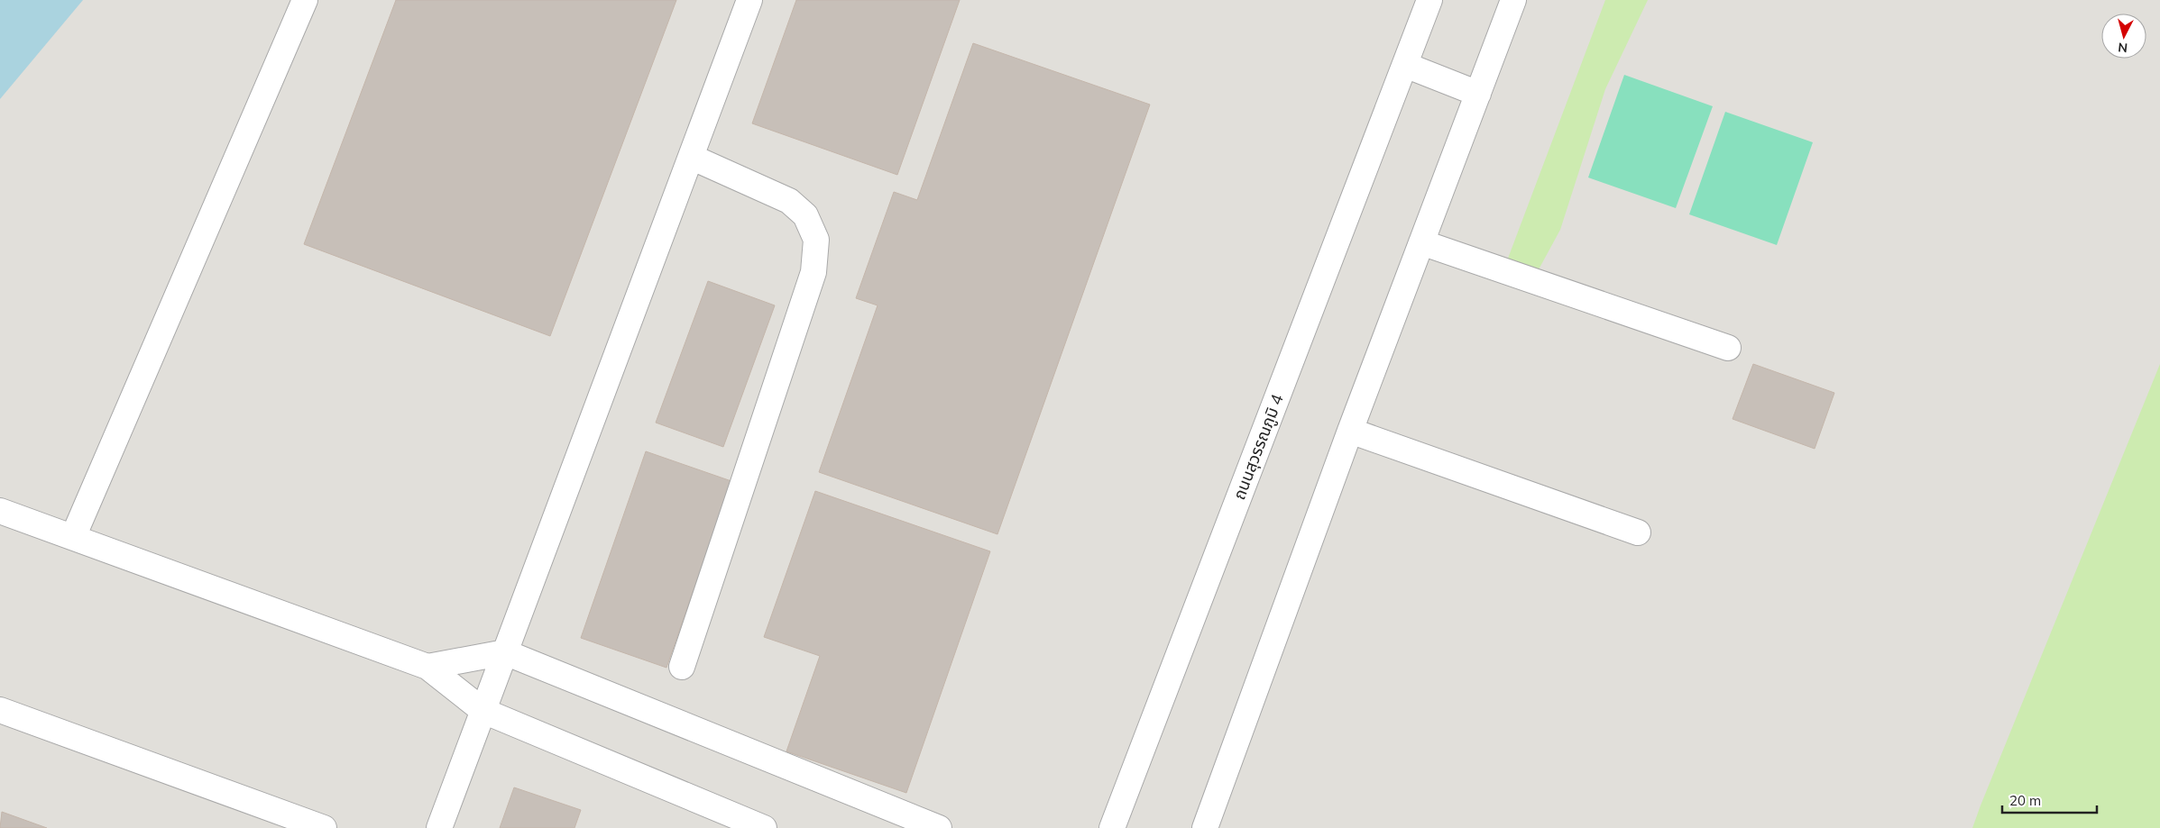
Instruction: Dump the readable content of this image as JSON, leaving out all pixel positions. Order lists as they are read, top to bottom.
{
  "streets": {
    "street": ["ถนนสุวรรณภูมิ 4"]
  },
  "scale_bar": "20 m",
  "north": "bottom"
}
